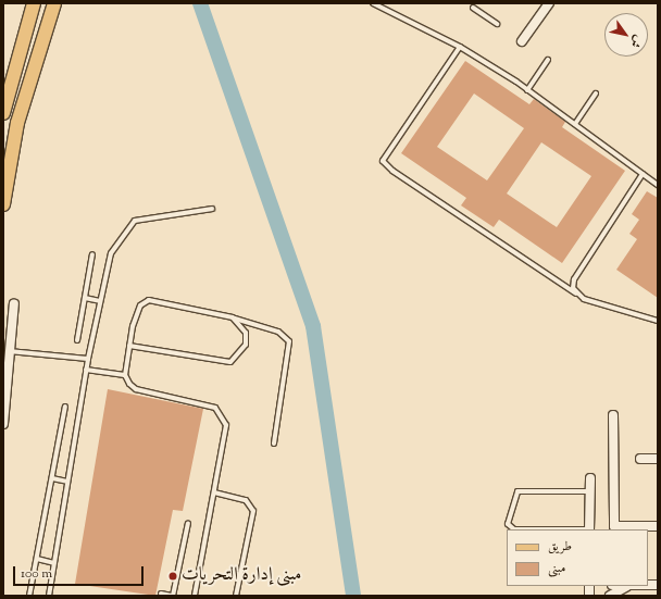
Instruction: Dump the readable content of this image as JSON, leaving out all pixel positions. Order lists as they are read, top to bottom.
{
  "places": ["مبنى إدارة التحريات"],
  "legend": ["طريق", "مبنى"],
  "scale_bar": "100 m",
  "north": "bottom right"
}
